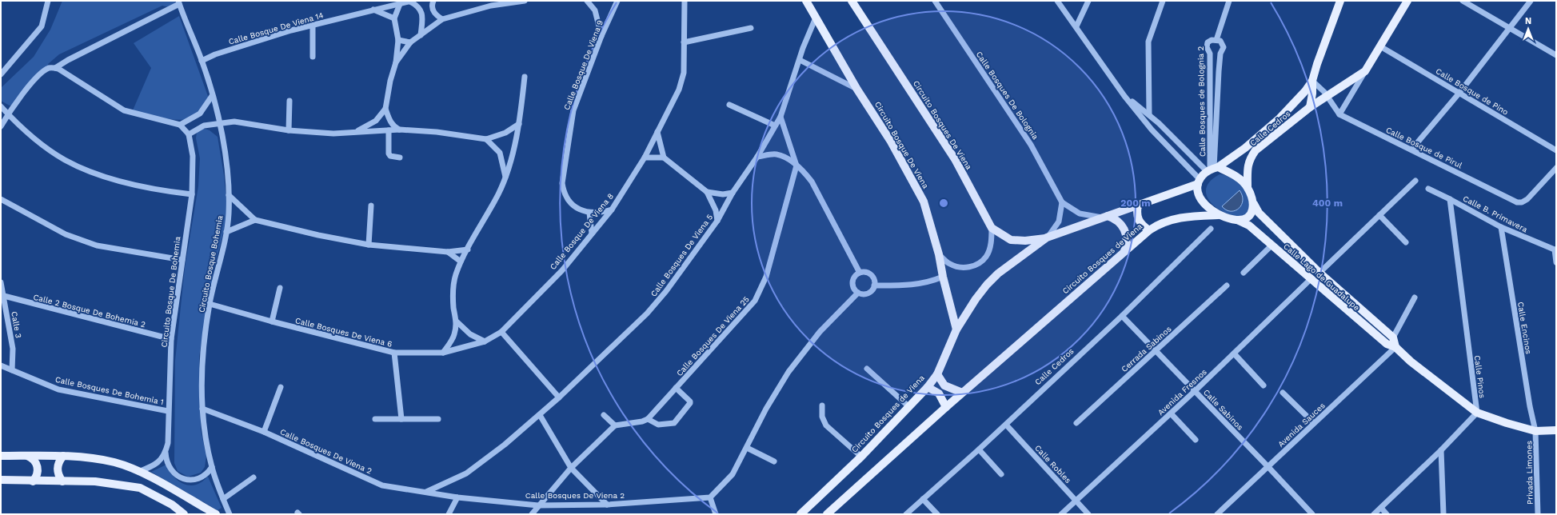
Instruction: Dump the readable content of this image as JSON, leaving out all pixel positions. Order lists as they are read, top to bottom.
{
  "streets": {
    "main road": [
      "Circuito Bosques De Viena",
      "Calle Cedros",
      "Circuito Bosque De Viena",
      "Circuito Bosques de Viena",
      "Calle Lago de Guadalupe"
    ],
    "street": [
      "Calle Bosque De Viena 14",
      "Calle Bosque De Viena 9",
      "Calle Bosque de Pino",
      "Calle Bosques De Bolognia",
      "Calle Bosques de Bolognia 2",
      "Calle Bosque de Pirul",
      "Calle B. Primavera",
      "Calle Bosque De Viena 8",
      "Calle Bosques De Viena 5",
      "Circuito Bosque Bohemia",
      "Circuito Bosque De Bohemia",
      "Calle 2 Bosque De Bohemia 2",
      "Calle 3",
      "Calle Encinos",
      "Calle Bosques De Viena 6",
      "Calle Bosques De Viena 25",
      "Cerrada Sabinos",
      "Calle Pinos",
      "Calle Bosques De Bohemia 1",
      "Avenida Fresnos",
      "Calle Sabinos",
      "Avenida Sauces",
      "Calle Bosques De Viena 2",
      "Calle Robles",
      "Privada Limones"
    ]
  },
  "crossings": [
    ["Calle Bosque De Viena 14", "Circuito Bosque Bohemia"],
    ["Calle Bosque De Viena 9", "Calle Bosque De Viena 8"],
    ["Calle Bosques de Bolognia 2", "Calle Cedros"],
    ["Calle Bosques de Bolognia 2", "Circuito Bosques de Viena"],
    ["Calle Bosques de Bolognia 2", "Calle Lago de Guadalupe"],
    ["Circuito Bosques De Viena", "Circuito Bosques de Viena"],
    ["Calle Cedros", "Calle Bosque de Pirul"],
    ["Calle Cedros", "Circuito Bosques de Viena"],
    ["Calle Cedros", "Calle Lago de Guadalupe"],
    ["Calle Cedros", "Calle Sabinos"],
    ["Calle Cedros", "Calle Robles"],
    ["Circuito Bosque De Viena", "Calle Bosques De Viena 5"],
    ["Circuito Bosque De Viena", "Circuito Bosques de Viena"],
    ["Calle B. Primavera", "Calle Encinos"],
    ["Calle B. Primavera", "Calle Pinos"],
    ["Calle Bosque De Viena 8", "Calle Bosques De Viena 6"],
    ["Calle Bosques De Viena 5", "Calle Bosques De Viena 2"],
    ["Circuito Bosques de Viena", "Calle Lago de Guadalupe"],
    ["Circuito Bosque Bohemia", "Calle Bosques De Viena 6"],
    ["Circuito Bosque Bohemia", "Calle Bosques De Viena 2"],
    ["Calle Lago de Guadalupe", "Calle Encinos"],
    ["Calle Lago de Guadalupe", "Calle Pinos"],
    ["Calle Lago de Guadalupe", "Avenida Fresnos"],
    ["Calle Lago de Guadalupe", "Avenida Sauces"],
    ["Calle Lago de Guadalupe", "Privada Limones"],
    ["Circuito Bosque De Bohemia", "Calle 2 Bosque De Bohemia 2"],
    ["Circuito Bosque De Bohemia", "Calle Bosques De Bohemia 1"],
    ["Calle 2 Bosque De Bohemia 2", "Calle 3"],
    ["Calle 3", "Calle Bosques De Bohemia 1"],
    ["Calle Encinos", "Privada Limones"],
    ["Cerrada Sabinos", "Calle Sabinos"],
    ["Avenida Fresnos", "Calle Sabinos"],
    ["Avenida Fresnos", "Calle Robles"],
    ["Calle Sabinos", "Avenida Sauces"]
  ],
  "north": "top",
  "rings": ["200 m", "400 m"]
}
